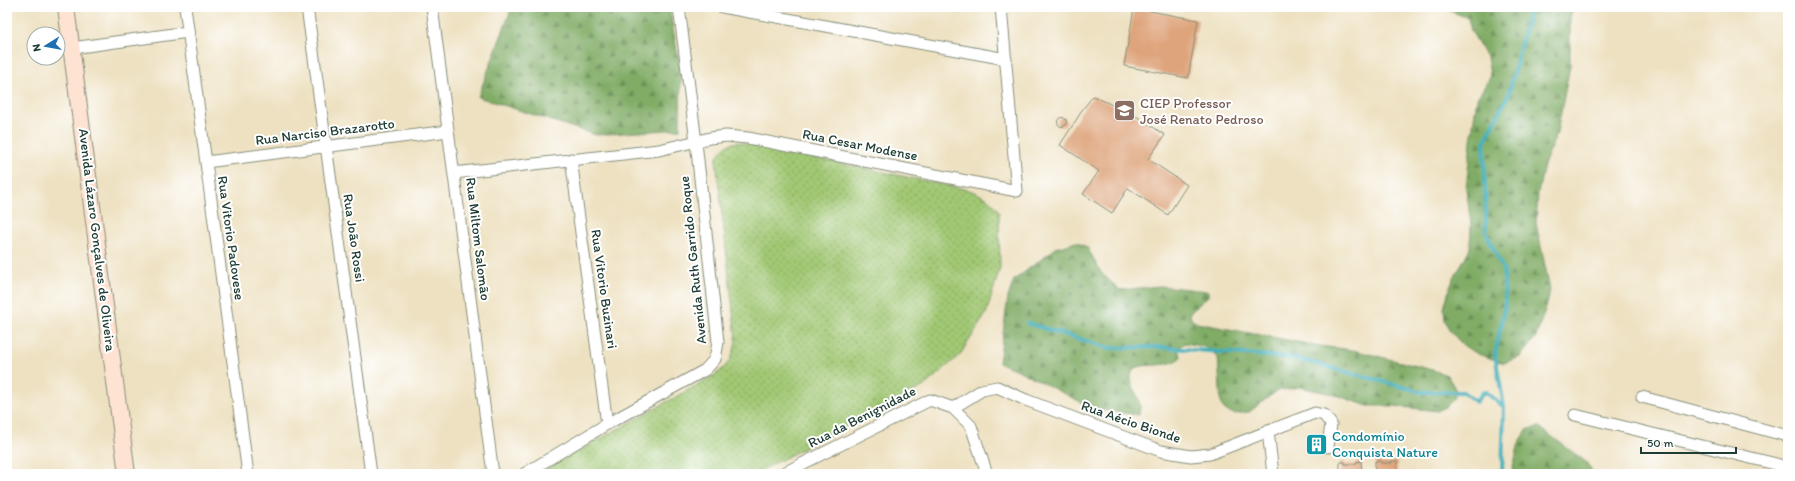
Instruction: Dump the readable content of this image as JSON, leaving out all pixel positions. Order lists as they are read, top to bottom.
{
  "streets": {
    "street": [
      "Rua Narciso Brazarotto",
      "Rua Cesar Modense",
      "Rua Vitorio Padovese",
      "Rua João Rossi",
      "Rua Miltom Salomão",
      "Avenida Lázaro Gonçalves de Oliveira",
      "Avenida Ruth Garrido Roque",
      "Rua Vitorio Buzinari",
      "Rua da Benignidade",
      "Rua Aécio Bionde"
    ]
  },
  "crossings": [
    ["Rua Narciso Brazarotto", "Rua Vitorio Padovese"],
    ["Rua Narciso Brazarotto", "Rua João Rossi"],
    ["Rua Narciso Brazarotto", "Rua Miltom Salomão"],
    ["Rua Cesar Modense", "Rua Miltom Salomão"],
    ["Rua Cesar Modense", "Avenida Ruth Garrido Roque"],
    ["Rua Cesar Modense", "Rua Vitorio Buzinari"],
    ["Avenida Ruth Garrido Roque", "Rua Vitorio Buzinari"],
    ["Rua da Benignidade", "Rua Aécio Bionde"]
  ],
  "places": {
    "school or university": ["CIEP Professor José Renato Pedroso"],
    "building": ["Condomínio Conquista Nature"]
  },
  "scale_bar": "50 m",
  "north": "left"
}
